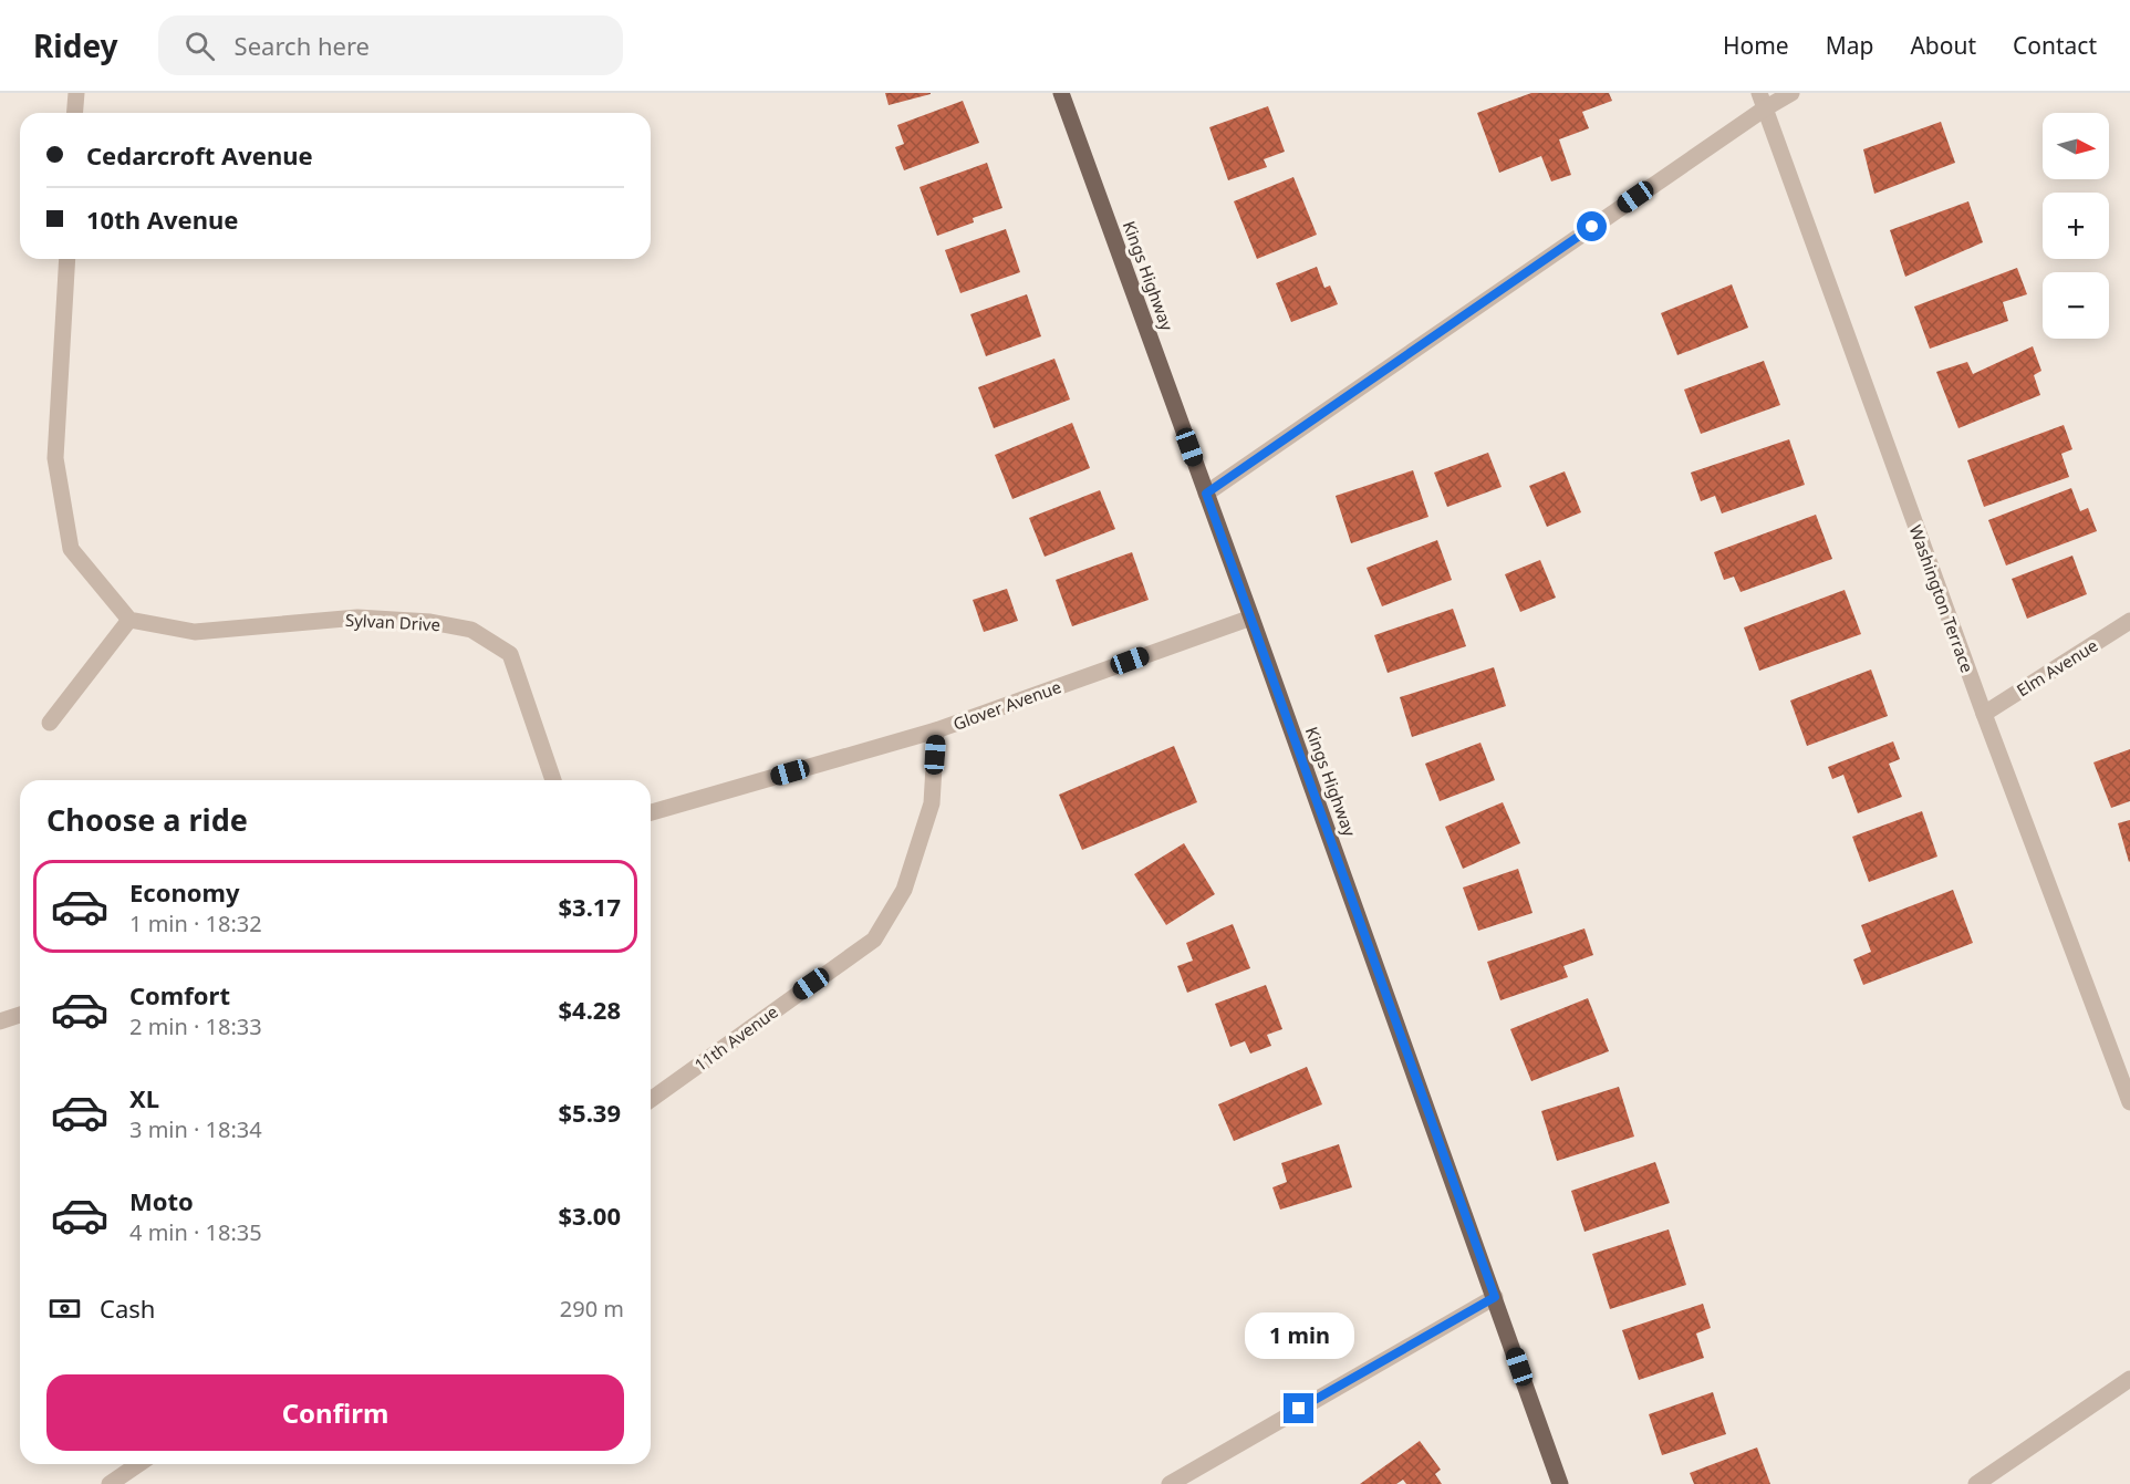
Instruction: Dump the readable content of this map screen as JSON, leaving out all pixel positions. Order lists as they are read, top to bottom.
{
  "streets": {
    "main road": ["Kings Highway"],
    "street": [
      "Washington Terrace",
      "Sylvan Drive",
      "Elm Avenue",
      "Glover Avenue",
      "11th Avenue"
    ]
  },
  "crossings": [
    ["Kings Highway", "Glover Avenue"],
    ["Washington Terrace", "Elm Avenue"],
    ["Glover Avenue", "11th Avenue"]
  ],
  "north": "right",
  "page": {
    "header": "Ridey",
    "search": "Search here",
    "nav": [
      "Home",
      "Map",
      "About",
      "Contact"
    ],
    "map_buttons": ["+", "−"],
    "banner": ["Cedarcroft Avenue", "10th Avenue"],
    "heading": "Choose a ride",
    "list": [
      {
        "name": "Economy",
        "note": "1 min · 18:32",
        "value": "$3.17"
      },
      {
        "name": "Comfort",
        "note": "2 min · 18:33",
        "value": "$4.28"
      },
      {
        "name": "XL",
        "note": "3 min · 18:34",
        "value": "$5.39"
      },
      {
        "name": "Moto",
        "note": "4 min · 18:35",
        "value": "$3.00"
      }
    ],
    "pay": ["Cash", "290 m"],
    "bubble": "1 min",
    "buttons": "Confirm"
  }
}
